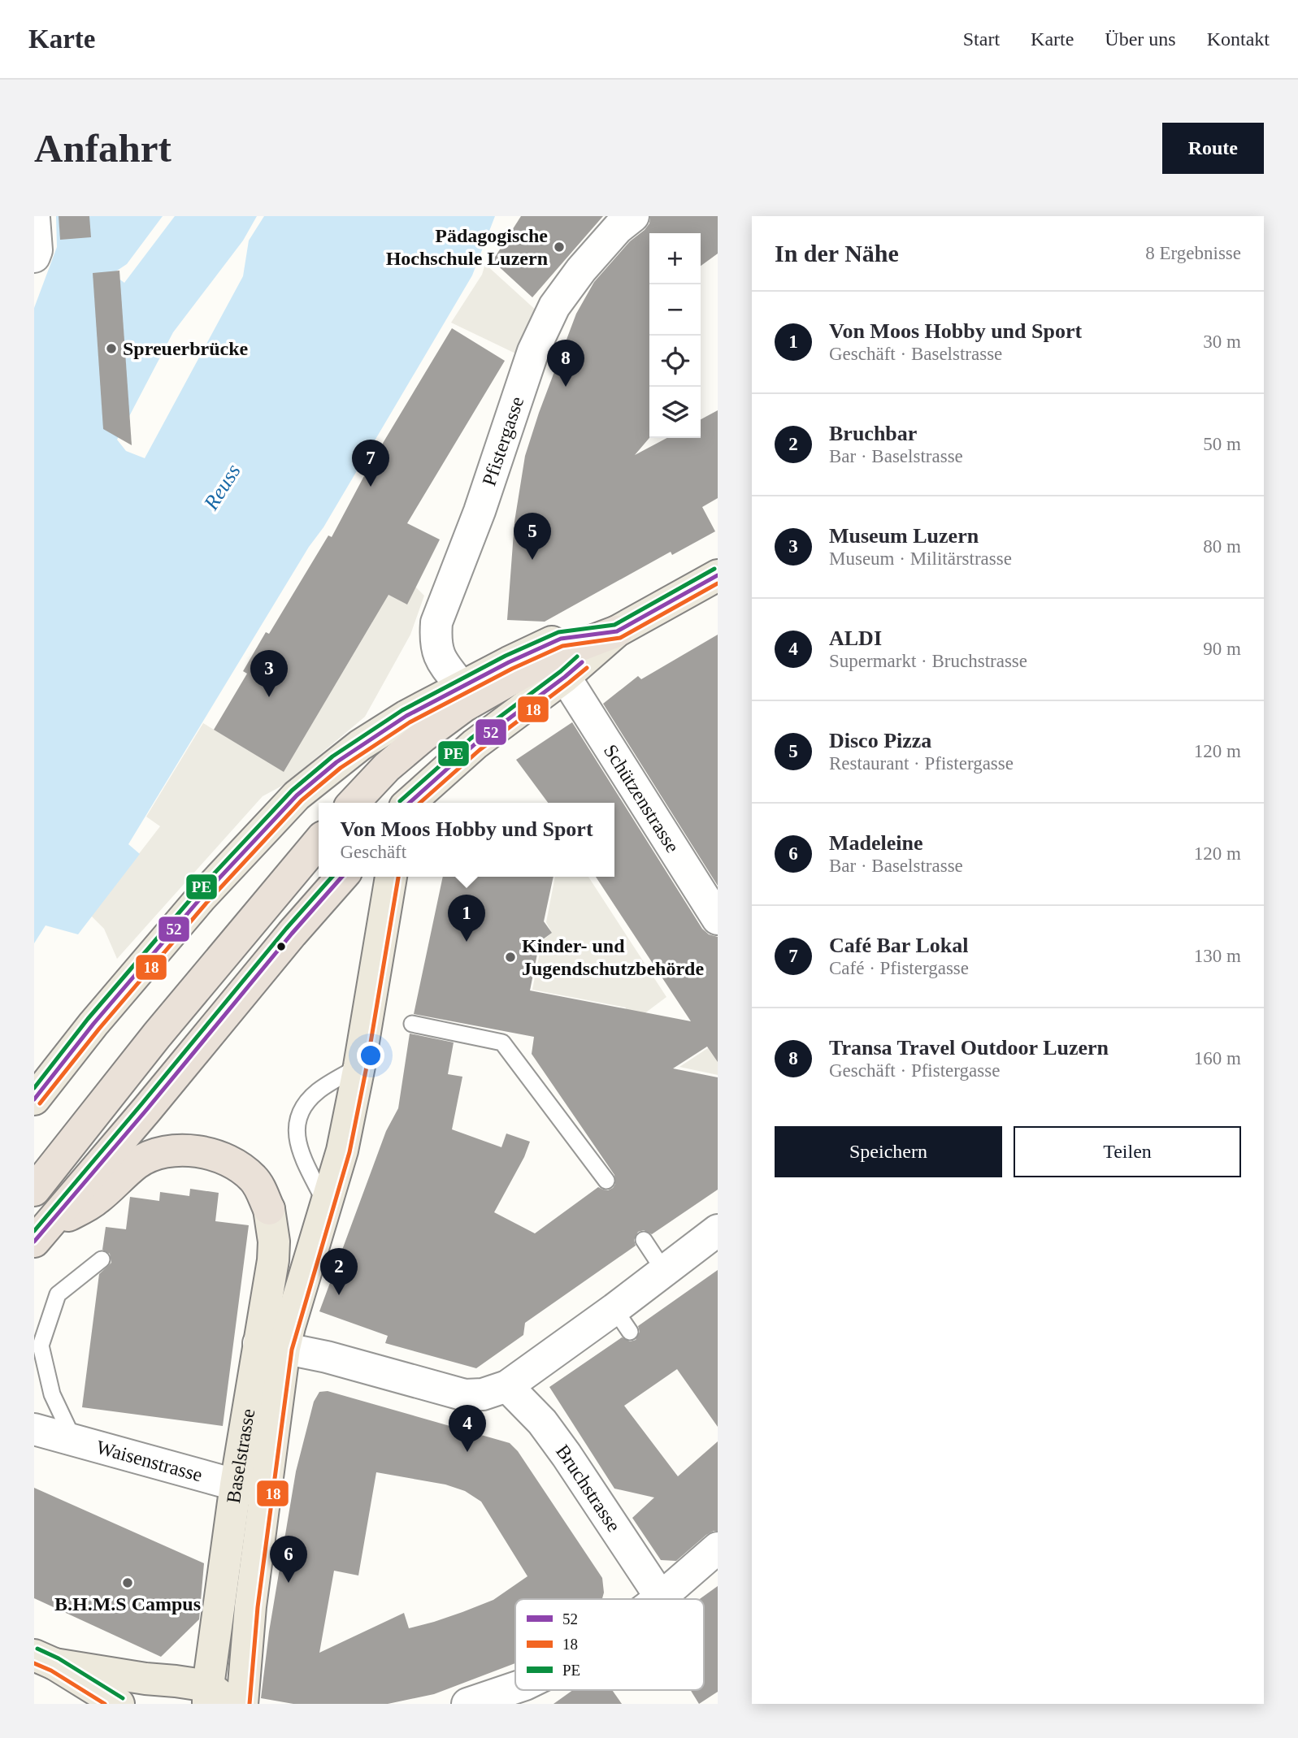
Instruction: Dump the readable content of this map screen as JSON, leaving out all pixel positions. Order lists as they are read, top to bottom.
{
  "streets": {
    "main road": ["Baselstrasse"],
    "street": [
      "Pfistergasse",
      "Schützenstrasse",
      "Waisenstrasse",
      "Bruchstrasse"
    ]
  },
  "crossings": [
    ["Baselstrasse", "Waisenstrasse"]
  ],
  "water": ["Reuss"],
  "places": [
    "Pädagogische Hochschule Luzern",
    "Spreuerbrücke",
    "Kinder- und Jugendschutzbehörde",
    "B.H.M.S Campus"
  ],
  "lines": ["transit line PE", "transit line 52", "transit line 18"],
  "legend": ["52", "18", "PE"],
  "page": {
    "header": "Karte",
    "nav": [
      "Start",
      "Karte",
      "Über uns",
      "Kontakt"
    ],
    "buttons": [
      "Route",
      ["Speichern", "Teilen"]
    ],
    "title": "Anfahrt",
    "heading": ["In der Nähe", "8 Ergebnisse"],
    "map_buttons": ["+", "−"],
    "list": [
      {
        "mark": "1",
        "name": "Von Moos Hobby und Sport",
        "note": "Geschäft · Baselstrasse",
        "value": "30 m"
      },
      {
        "mark": "2",
        "name": "Bruchbar",
        "note": "Bar · Baselstrasse",
        "value": "50 m"
      },
      {
        "mark": "3",
        "name": "Museum Luzern",
        "note": "Museum · Militärstrasse",
        "value": "80 m"
      },
      {
        "mark": "4",
        "name": "ALDI",
        "note": "Supermarkt · Bruchstrasse",
        "value": "90 m"
      },
      {
        "mark": "5",
        "name": "Disco Pizza",
        "note": "Restaurant · Pfistergasse",
        "value": "120 m"
      },
      {
        "mark": "6",
        "name": "Madeleine",
        "note": "Bar · Baselstrasse",
        "value": "120 m"
      },
      {
        "mark": "7",
        "name": "Café Bar Lokal",
        "note": "Café · Pfistergasse",
        "value": "130 m"
      },
      {
        "mark": "8",
        "name": "Transa Travel Outdoor Luzern",
        "note": "Geschäft · Pfistergasse",
        "value": "160 m"
      }
    ],
    "pins": [
      "8",
      "7",
      "5",
      "3",
      "1",
      "2",
      "4",
      "6"
    ],
    "popup": ["Von Moos Hobby und Sport", "Geschäft"]
  }
}
